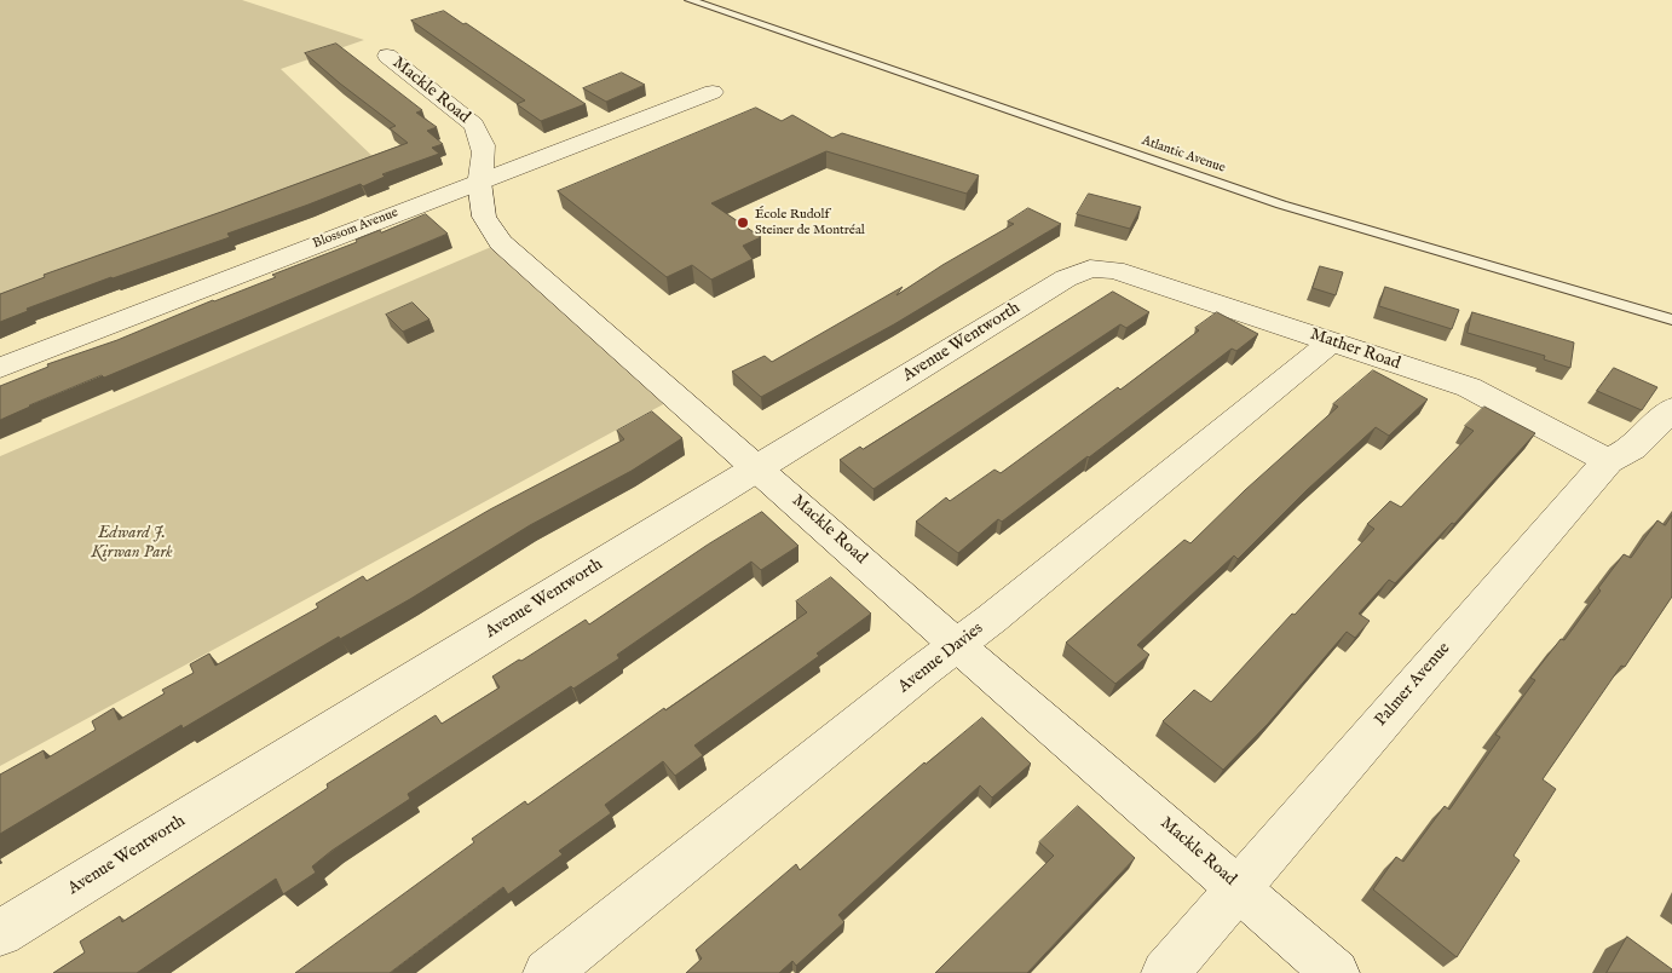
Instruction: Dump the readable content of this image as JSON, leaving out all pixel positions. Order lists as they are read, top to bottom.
{
  "streets": {
    "street": [
      "Mackle Road",
      "Blossom Avenue",
      "Avenue Wentworth",
      "Mather Road",
      "Avenue Davies",
      "Palmer Avenue"
    ],
    "lane": ["Atlantic Avenue"]
  },
  "crossings": [
    ["Mackle Road", "Blossom Avenue"],
    ["Mackle Road", "Avenue Wentworth"],
    ["Mackle Road", "Avenue Davies"],
    ["Mackle Road", "Palmer Avenue"],
    ["Avenue Wentworth", "Mather Road"],
    ["Mather Road", "Avenue Davies"],
    ["Mather Road", "Palmer Avenue"]
  ],
  "parks": ["Edward J. Kirwan Park"],
  "places": ["École Rudolf Steiner de Montréal"]
}
